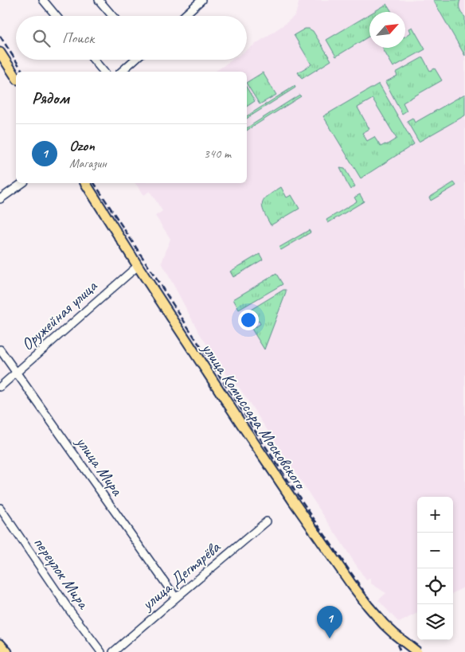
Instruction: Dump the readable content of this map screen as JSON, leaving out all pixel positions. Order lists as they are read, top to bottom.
{
  "streets": {
    "main road": ["улица Комиссара Московского"],
    "street": [
      "Оружейная улица",
      "улица Мира",
      "переулок Мира",
      "улица Дегтярёва"
    ]
  },
  "crossings": [
    ["Оружейная улица", "улица Комиссара Московского"],
    ["Оружейная улица", "улица Мира"],
    ["улица Мира", "улица Дегтярёва"]
  ],
  "north": "top right",
  "page": {
    "search": "Поиск",
    "heading": "Рядом",
    "list": [
      {
        "mark": "1",
        "name": "Ozon",
        "note": "Магазин",
        "value": "340 m"
      }
    ],
    "map_buttons": ["+", "−"],
    "pins": "1"
  }
}
